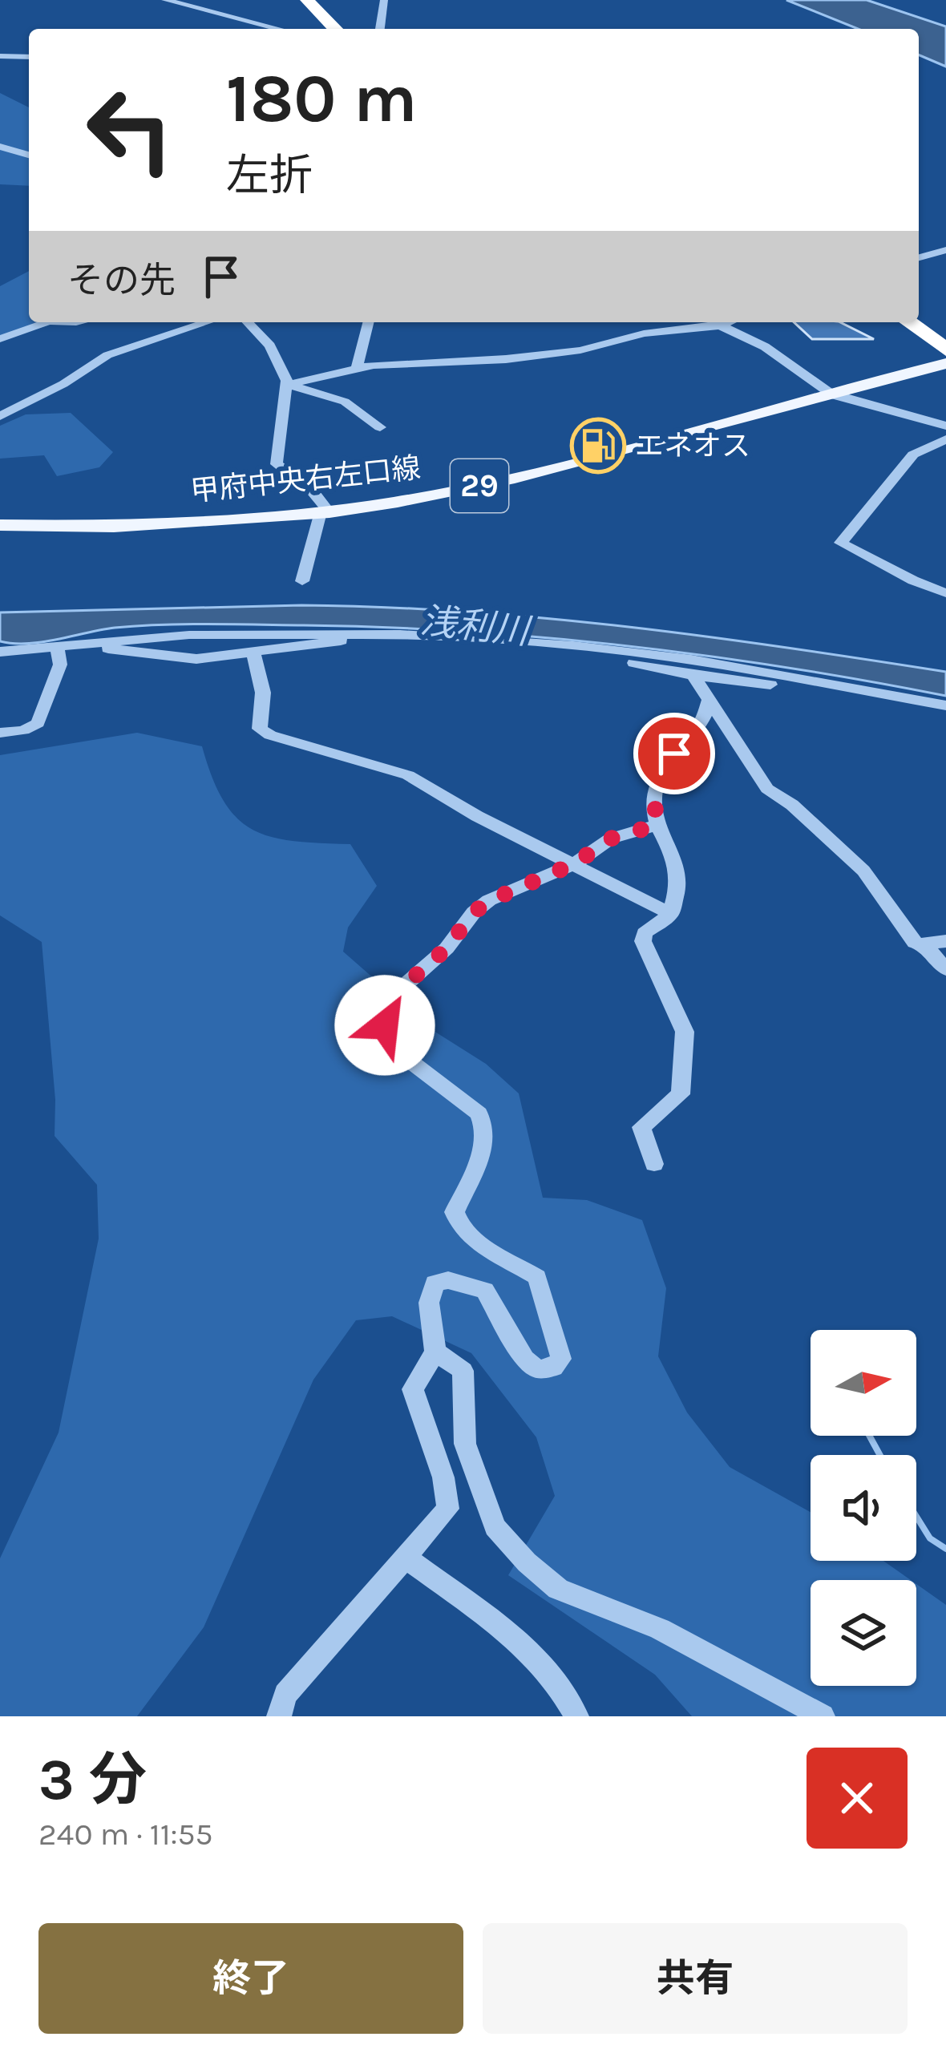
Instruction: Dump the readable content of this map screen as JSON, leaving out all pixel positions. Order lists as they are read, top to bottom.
{
  "streets": {
    "main road": ["甲府中央右左口線", "29"]
  },
  "water": ["浅利川"],
  "places": {
    "fuel station": ["エネオス"]
  },
  "north": "right",
  "page": {
    "turn": ["180 m", "左折"],
    "then": "その先",
    "heading": ["3 分", "240 m · 11:55"],
    "buttons": ["終了", "共有"]
  }
}
